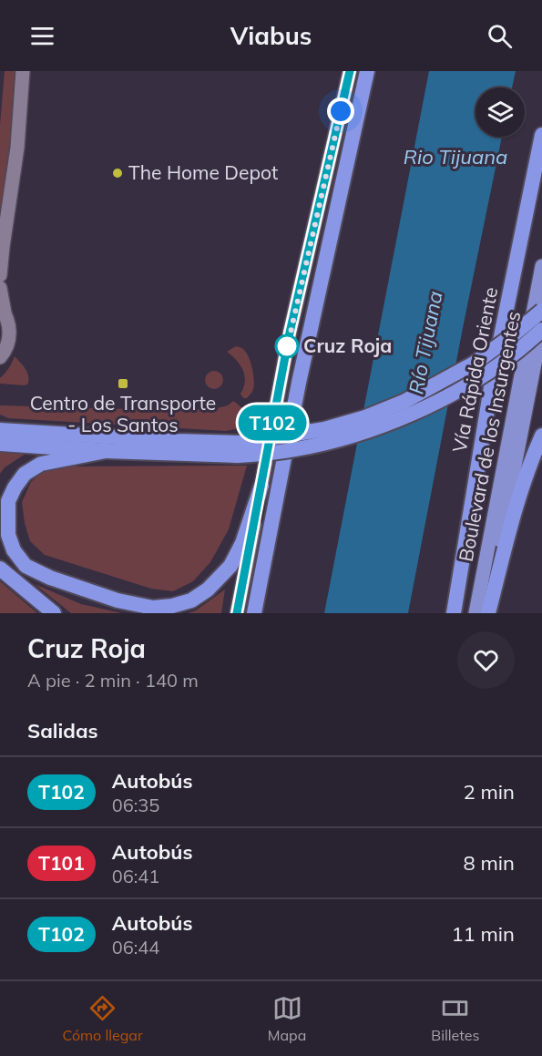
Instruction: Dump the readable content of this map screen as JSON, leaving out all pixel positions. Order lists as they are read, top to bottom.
{
  "streets": {
    "highway": ["Vía Rápida Oriente"],
    "main road": ["Boulevard de los Insurgentes"]
  },
  "water": ["Rio Tijuana", "Río Tijuana"],
  "places": {
    "other": ["The Home Depot", "Cruz Roja"],
    "transit": ["Centro de Transporte - Los Santos"]
  },
  "lines": ["bus line T102"],
  "page": {
    "header": "Viabus",
    "on_map": "T102",
    "heading": [
      ["Cruz Roja", "A pie · 2 min · 140 m"],
      "Salidas"
    ],
    "list": [
      {
        "mark": "T102",
        "name": "Autobús",
        "note": "06:35",
        "value": "2 min"
      },
      {
        "mark": "T101",
        "name": "Autobús",
        "note": "06:41",
        "value": "8 min"
      },
      {
        "mark": "T102",
        "name": "Autobús",
        "note": "06:44",
        "value": "11 min"
      }
    ],
    "tabs": ["Cómo llegar", "Mapa", "Billetes"]
  }
}
